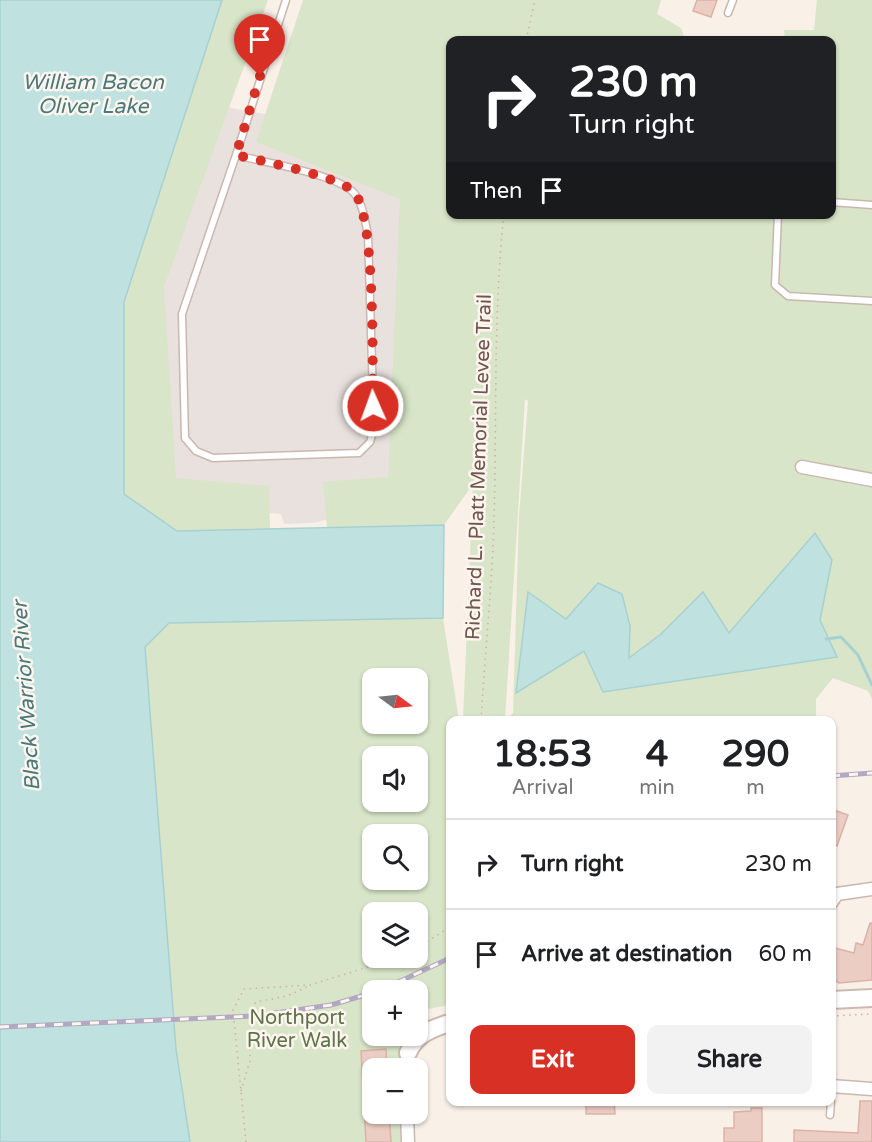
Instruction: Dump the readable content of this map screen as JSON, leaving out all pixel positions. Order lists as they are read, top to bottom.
{
  "streets": {
    "path": ["Richard L. Platt Memorial Levee Trail"]
  },
  "water": ["William Bacon Oliver Lake", "Black Warrior River"],
  "parks": ["Northport River Walk"],
  "north": "right",
  "page": {
    "turn": ["230 m", "Turn right"],
    "then": "Then",
    "map_buttons": ["+", "−"],
    "eta": [
      "18:53",
      "Arrival",
      "4",
      "min",
      "290",
      "m"
    ],
    "list": [
      {
        "name": "Turn right",
        "value": "230 m"
      },
      {
        "name": "Arrive at destination",
        "value": "60 m"
      }
    ],
    "buttons": ["Exit", "Share"]
  }
}
